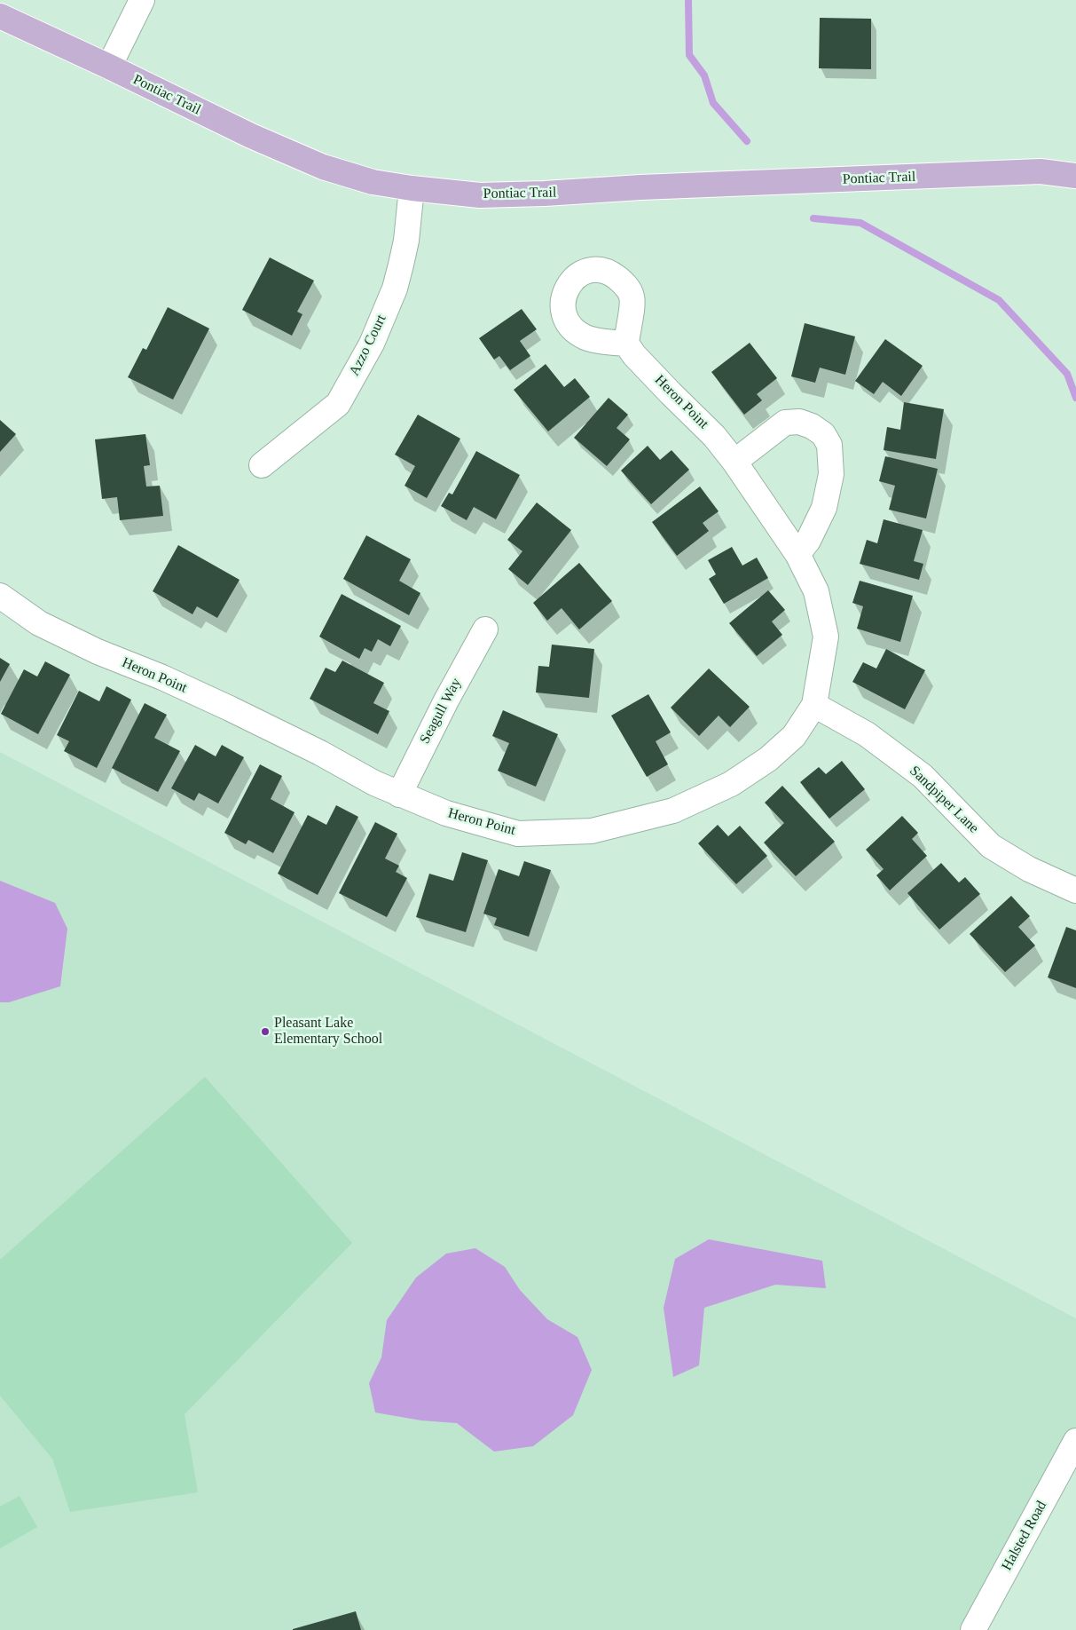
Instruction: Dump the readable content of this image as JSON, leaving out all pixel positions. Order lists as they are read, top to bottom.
{
  "streets": {
    "main road": ["Pontiac Trail"],
    "street": [
      "Azzo Court",
      "Heron Point",
      "Seagull Way",
      "Sandpiper Lane",
      "Halsted Road"
    ]
  },
  "crossings": [
    ["Pontiac Trail", "Azzo Court"],
    ["Heron Point", "Seagull Way"],
    ["Heron Point", "Sandpiper Lane"]
  ],
  "places": ["Pleasant Lake Elementary School"]
}
